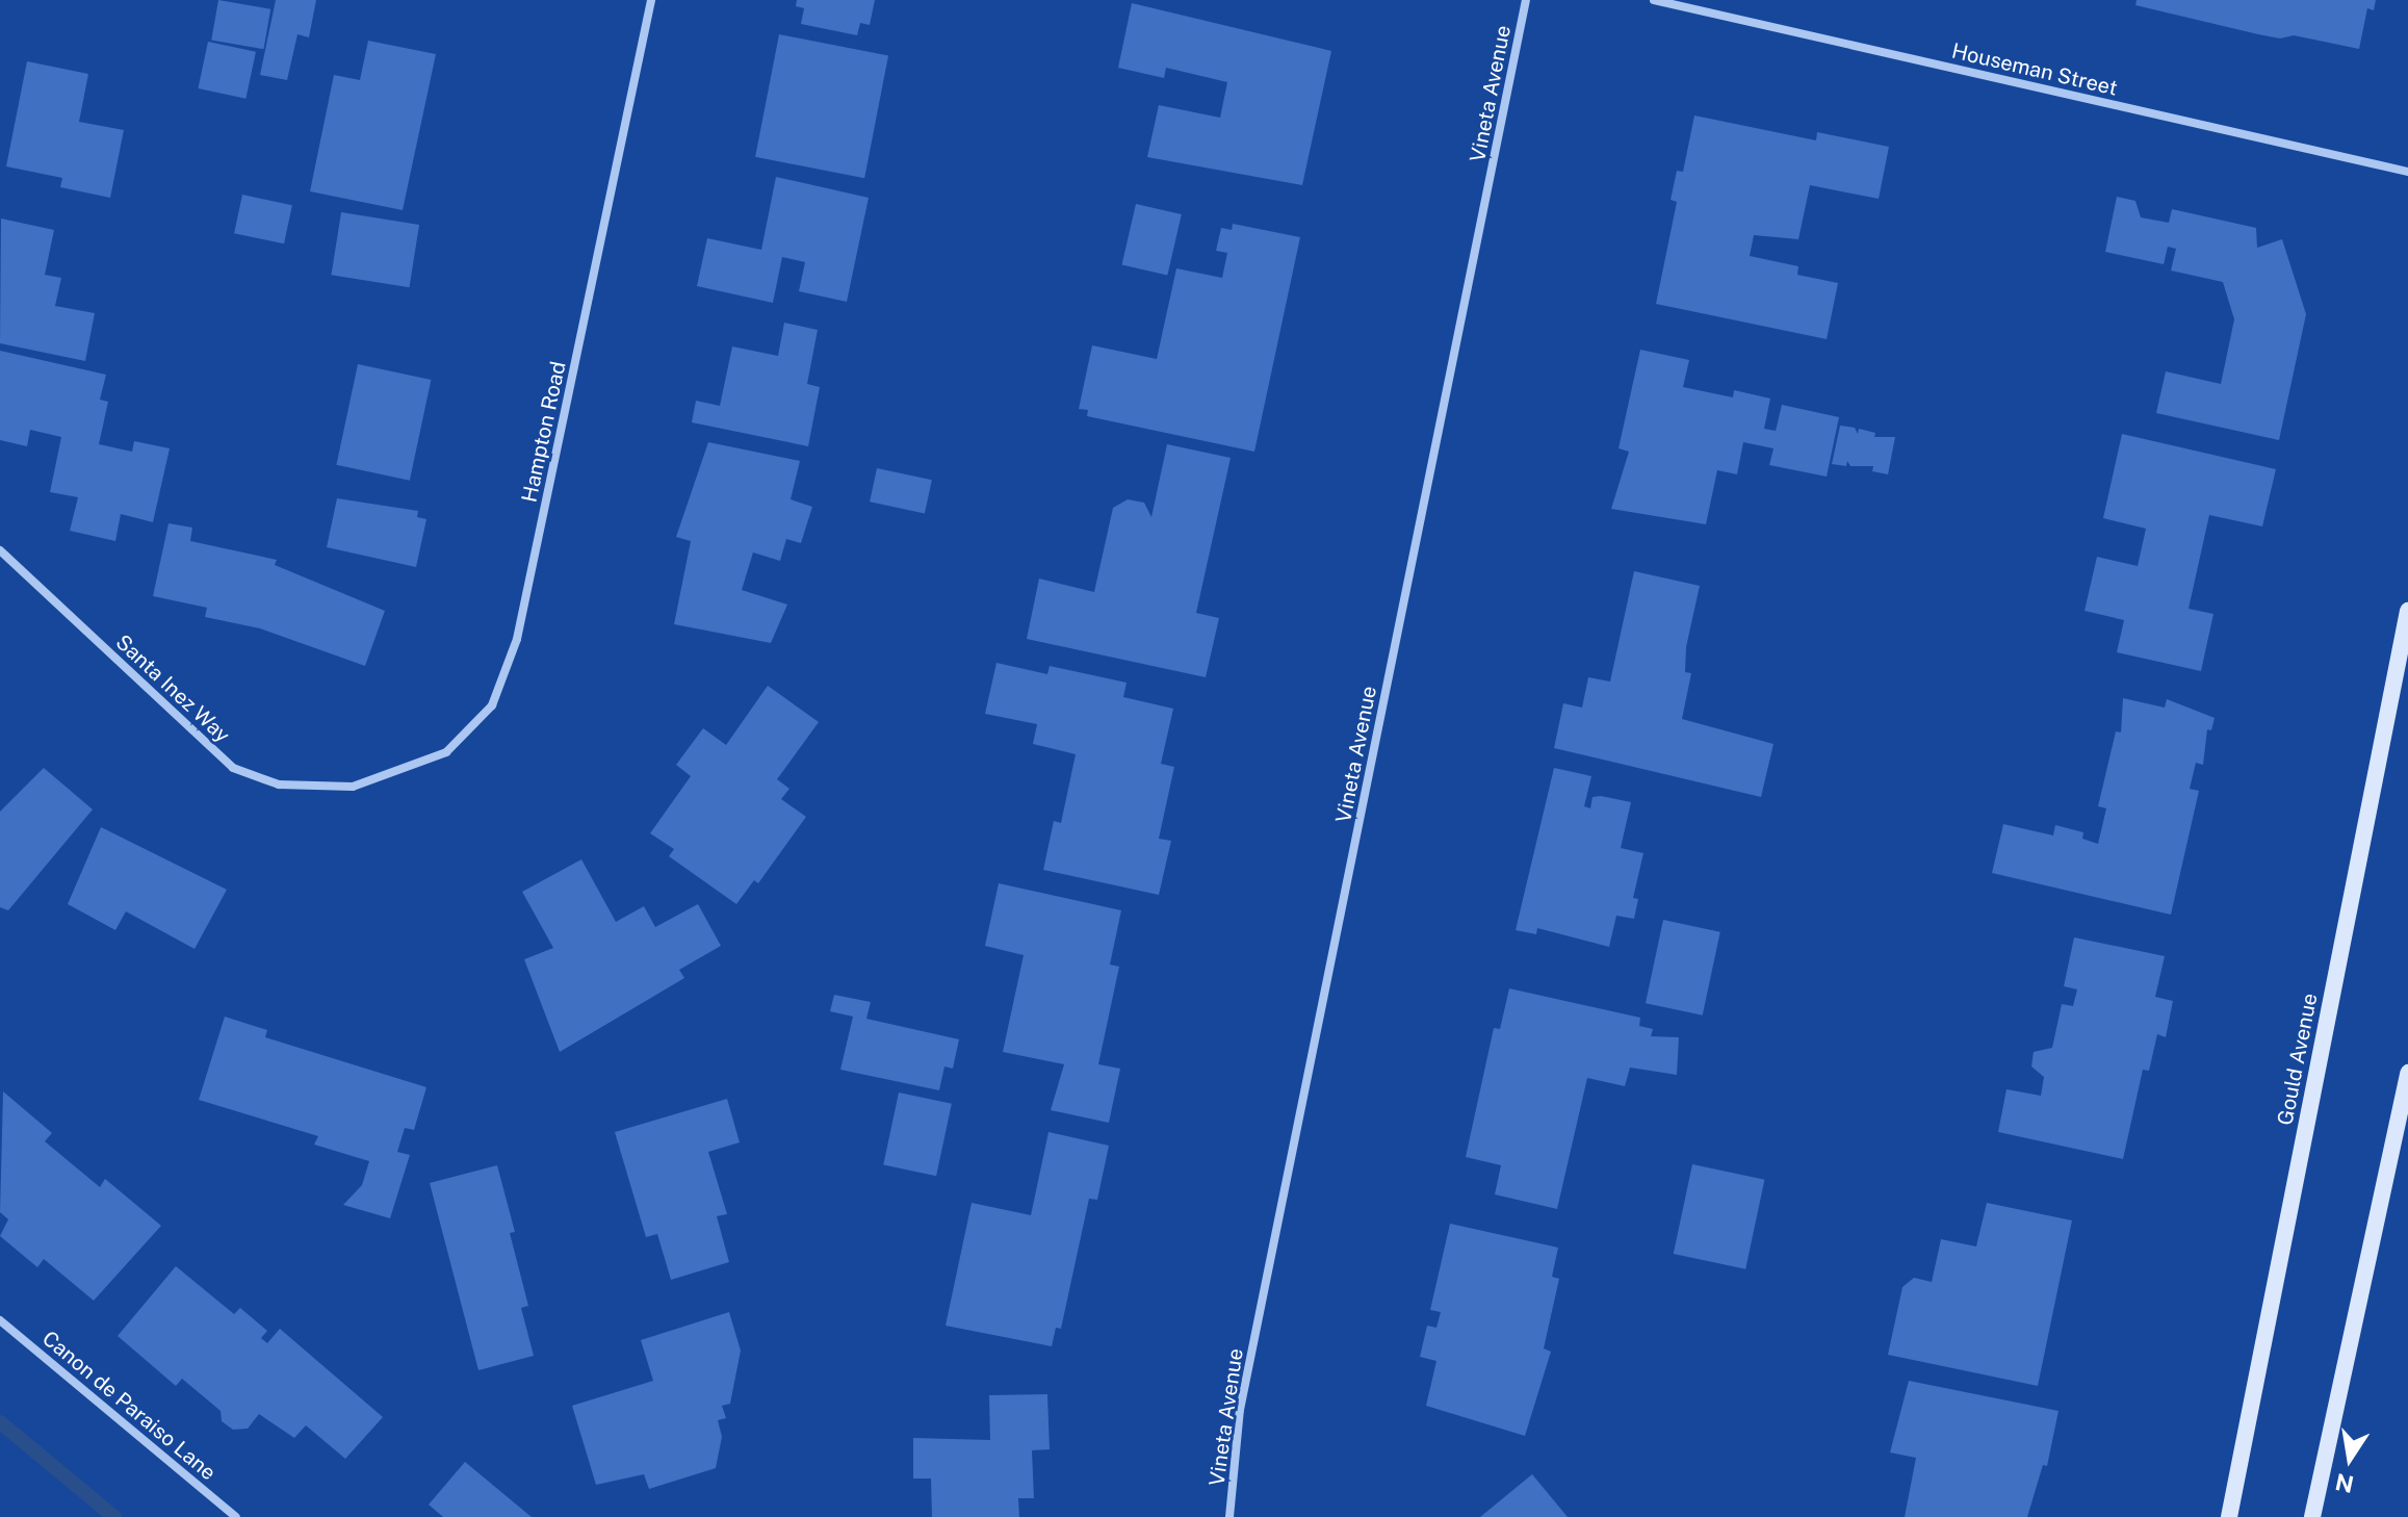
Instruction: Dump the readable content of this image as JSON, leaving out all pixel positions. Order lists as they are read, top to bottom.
{
  "streets": {
    "street": [
      "Houseman Street",
      "Vineta Avenue",
      "Hampton Road",
      "Santa Inez Way",
      "Gould Avenue",
      "Canon de Paraiso Lane"
    ]
  },
  "crossings": [
    ["Hampton Road", "Santa Inez Way"]
  ],
  "north": "bottom"
}
